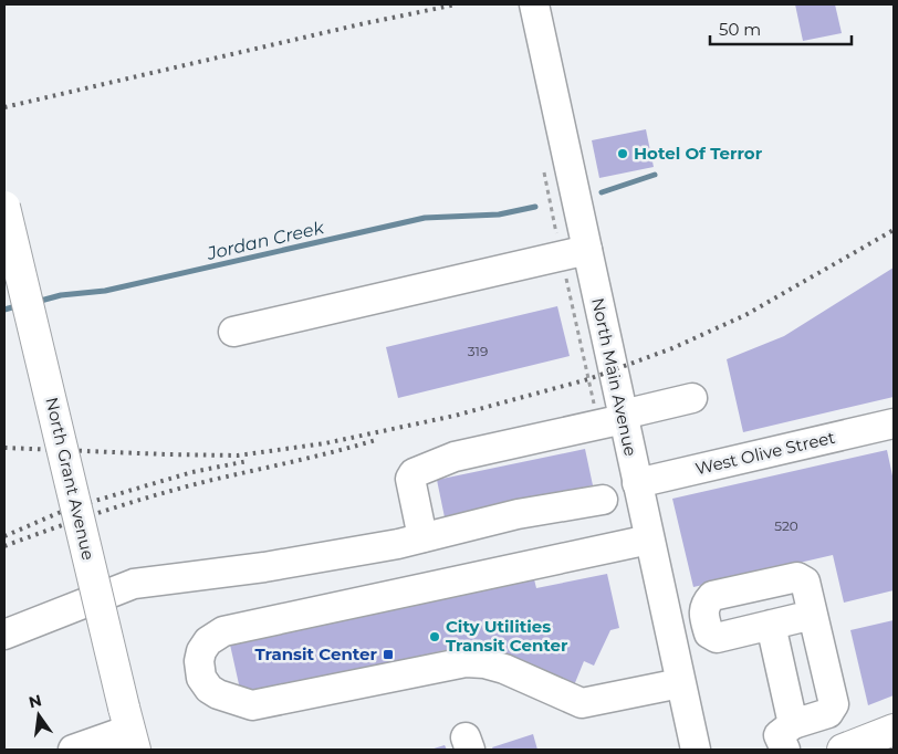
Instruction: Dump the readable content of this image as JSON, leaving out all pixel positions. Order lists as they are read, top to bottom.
{
  "streets": {
    "main road": ["North Grant Avenue"],
    "street": ["North Main Avenue", "West Olive Street"]
  },
  "crossings": [
    ["North Main Avenue", "West Olive Street"]
  ],
  "water": ["Jordan Creek"],
  "places": {
    "other": ["Hotel Of Terror", "City Utilities Transit Center"],
    "transit": ["Transit Center"]
  },
  "house_numbers": ["319", "520"],
  "scale_bar": "50 m",
  "north": "top"
}
